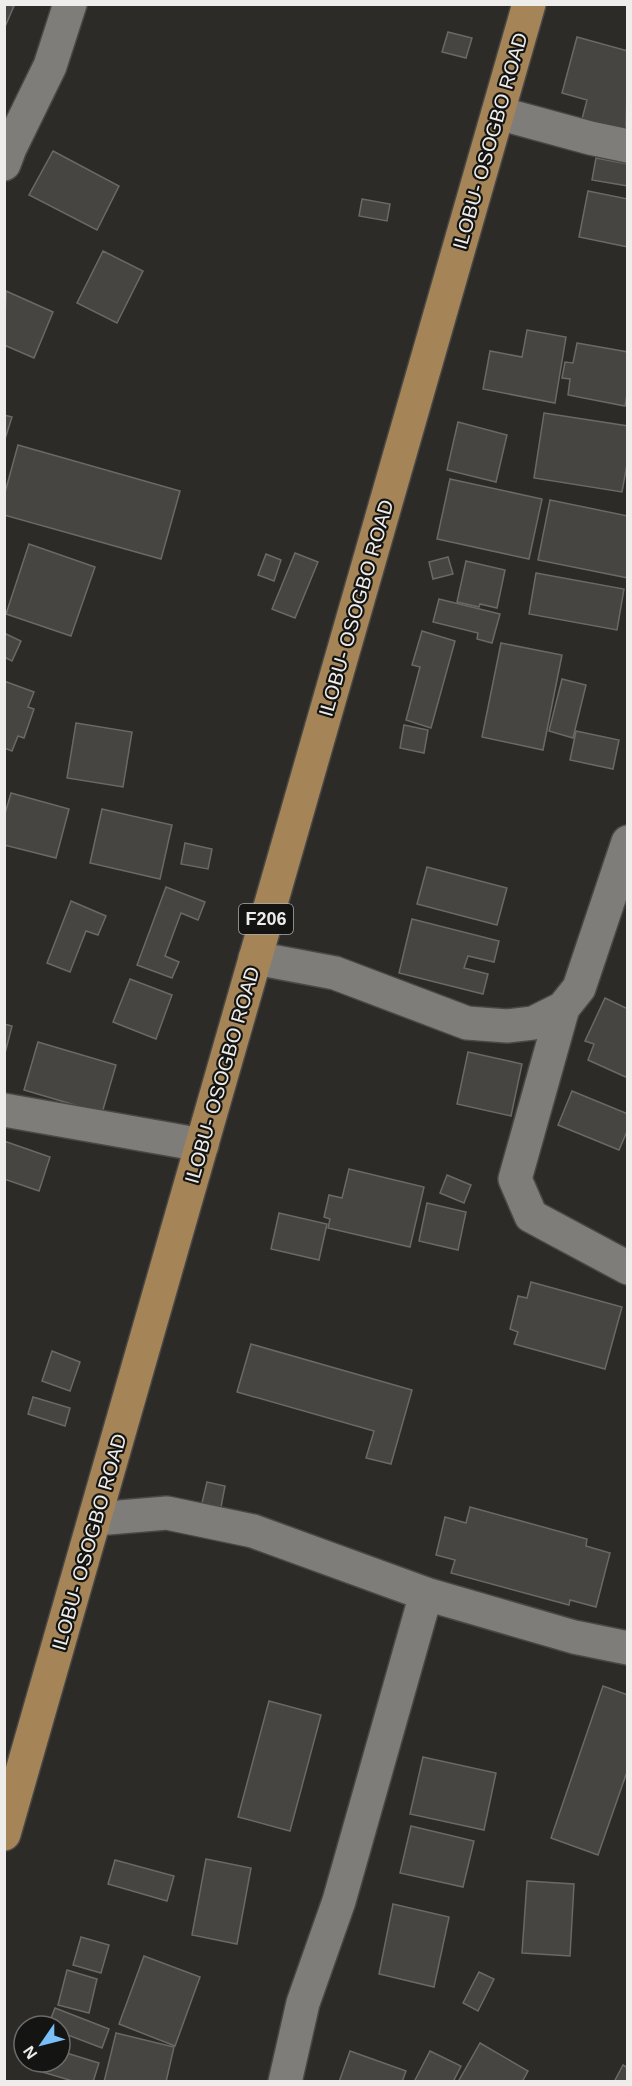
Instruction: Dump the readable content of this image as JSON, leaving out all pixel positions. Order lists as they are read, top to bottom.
{
  "streets": {
    "main road": ["ILOBU- OSOGBO ROAD", "F206"]
  },
  "north": "bottom left"
}
